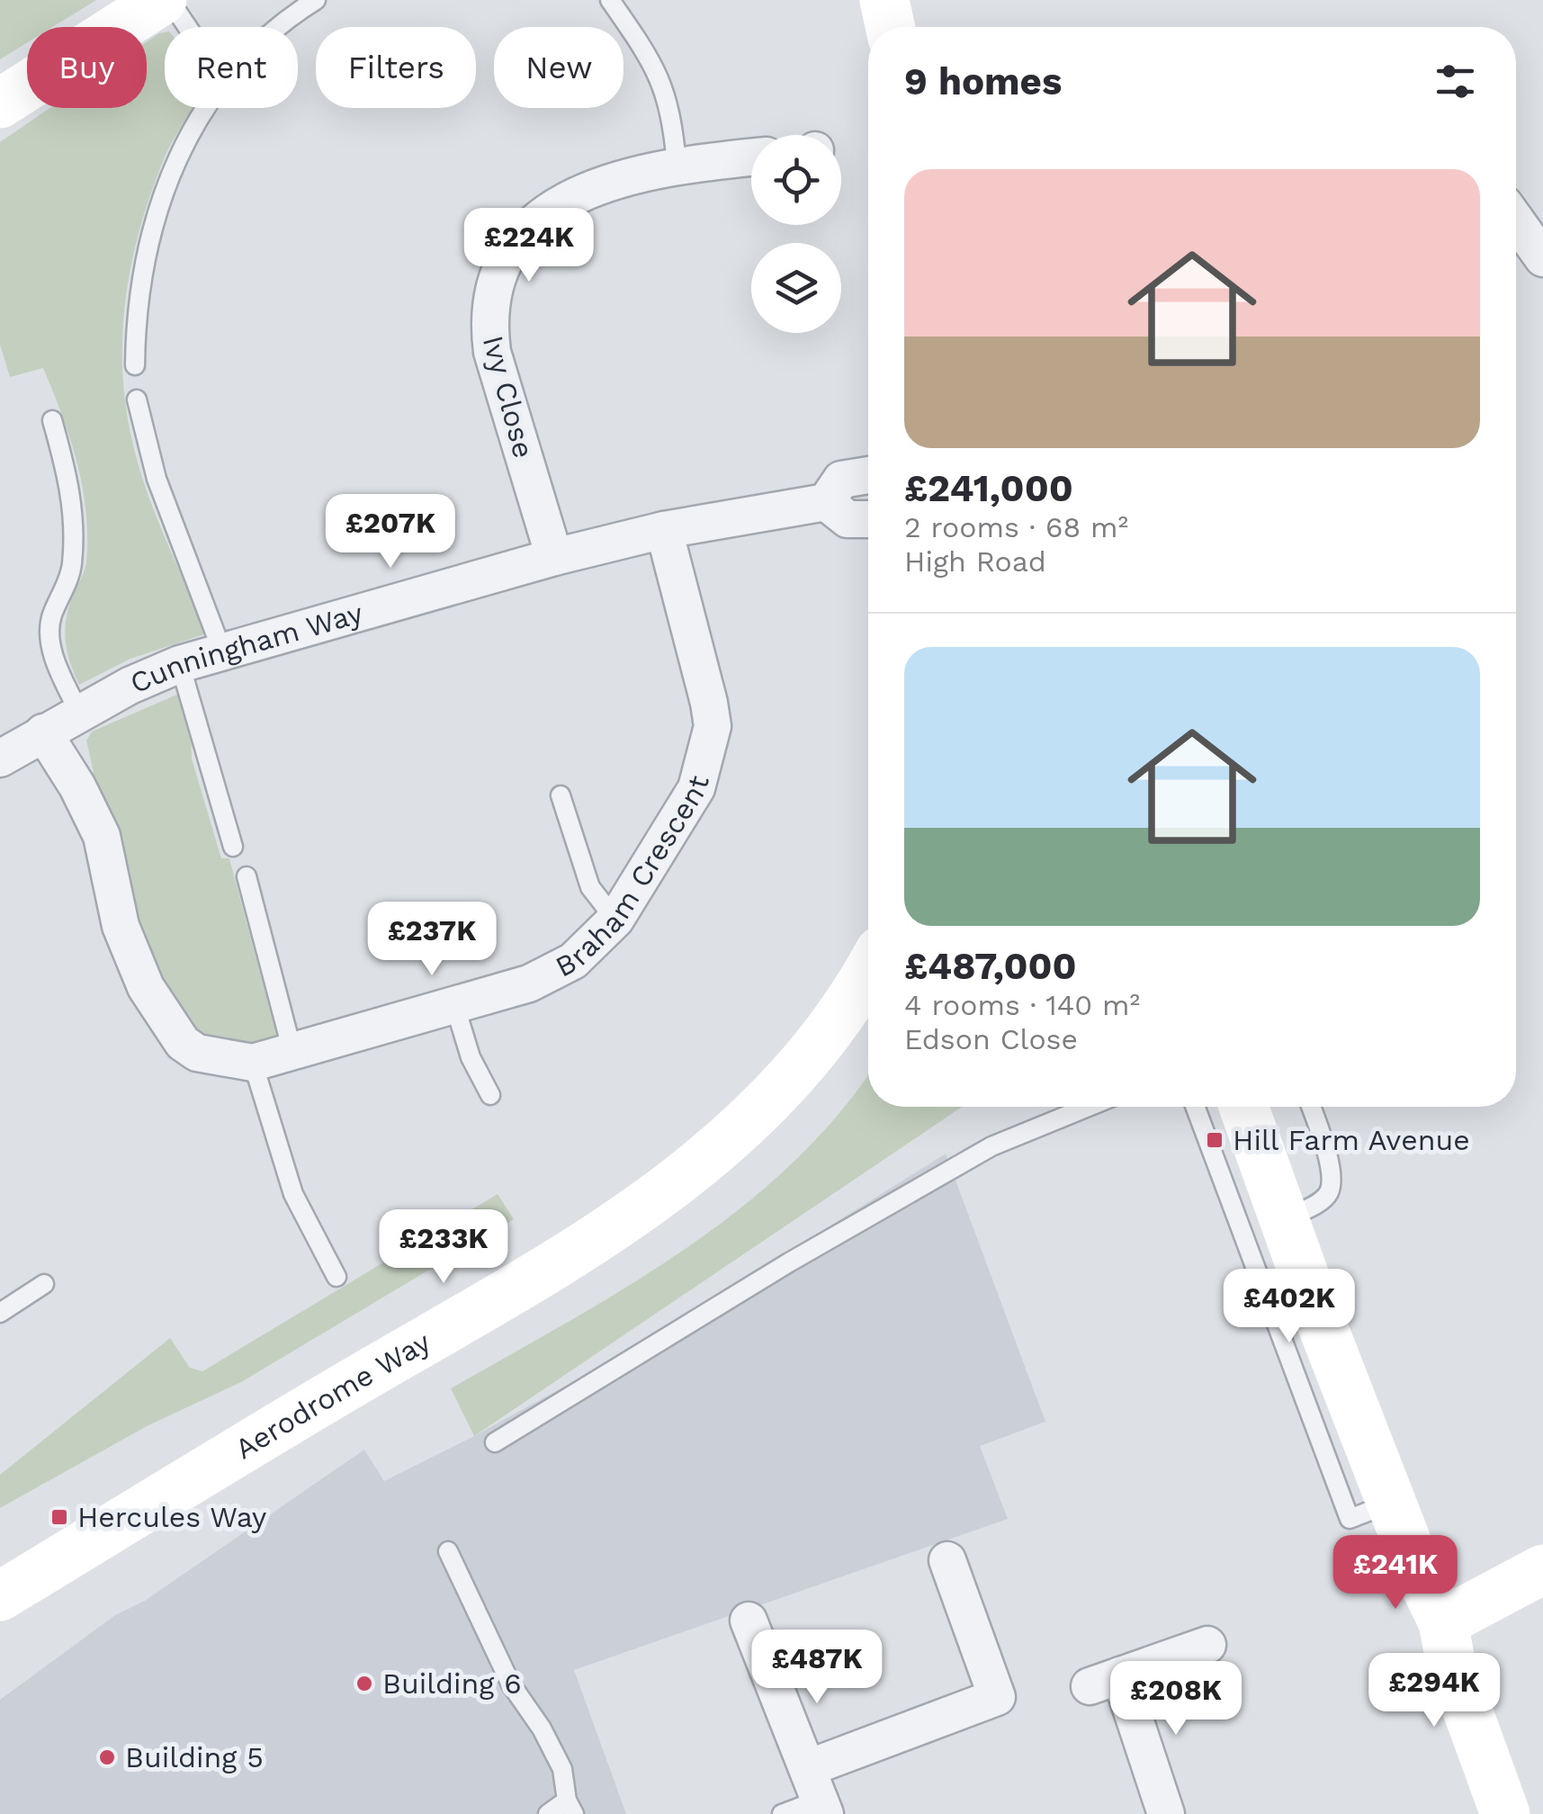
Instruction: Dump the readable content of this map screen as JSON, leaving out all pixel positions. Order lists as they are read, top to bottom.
{
  "streets": {
    "street": [
      "Ivy Close",
      "Cunningham Way",
      "Braham Crescent",
      "Aerodrome Way"
    ]
  },
  "crossings": [
    ["Ivy Close", "Cunningham Way"],
    ["Cunningham Way", "Braham Crescent"]
  ],
  "places": {
    "transit": ["Hill Farm Avenue", "Hercules Way"],
    "other": ["Building 6", "Building 5"]
  },
  "page": {
    "chip": [
      "Buy",
      "Rent",
      "Filters",
      "New"
    ],
    "heading": "9 homes",
    "list": [
      {
        "name": "£241,000",
        "note": "2 rooms · 68 m² · High Road"
      },
      {
        "name": "£487,000",
        "note": "4 rooms · 140 m² · Edson Close"
      }
    ],
    "price": [
      "£224K",
      "£207K",
      "£237K",
      "£233K",
      "£402K",
      "£241K",
      "£487K",
      "£294K",
      "£208K"
    ]
  }
}
